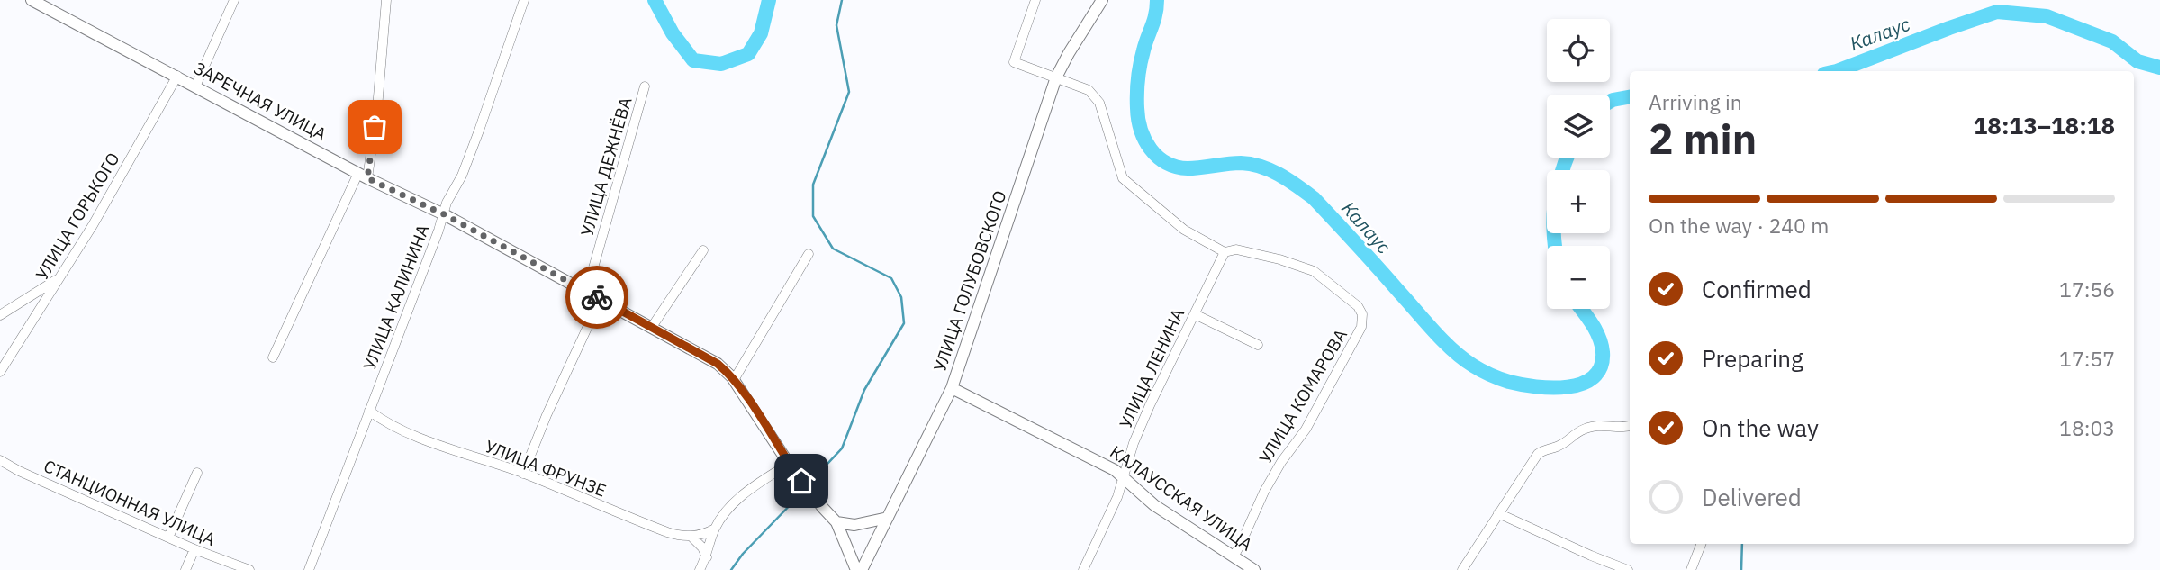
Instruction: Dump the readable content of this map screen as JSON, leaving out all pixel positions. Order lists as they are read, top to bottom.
{
  "streets": {
    "street": [
      "ЗАРЕЧНАЯ УЛИЦА",
      "УЛИЦА ДЕЖНЁВА",
      "УЛИЦА ГОРЬКОГО",
      "УЛИЦА ГОЛУБОВСКОГО",
      "УЛИЦА КАЛИНИНА",
      "УЛИЦА ЛЕНИНА",
      "УЛИЦА КОМАРОВА",
      "УЛИЦА ФРУНЗЕ",
      "КАЛАУССКАЯ УЛИЦА",
      "СТАНЦИОННАЯ УЛИЦА"
    ]
  },
  "crossings": [
    ["ЗАРЕЧНАЯ УЛИЦА", "УЛИЦА ДЕЖНЁВА"],
    ["ЗАРЕЧНАЯ УЛИЦА", "УЛИЦА ГОРЬКОГО"],
    ["ЗАРЕЧНАЯ УЛИЦА", "УЛИЦА КАЛИНИНА"],
    ["УЛИЦА ГОЛУБОВСКОГО", "УЛИЦА КОМАРОВА"],
    ["УЛИЦА ГОЛУБОВСКОГО", "КАЛАУССКАЯ УЛИЦА"],
    ["УЛИЦА КАЛИНИНА", "УЛИЦА ФРУНЗЕ"],
    ["УЛИЦА ЛЕНИНА", "УЛИЦА КОМАРОВА"],
    ["УЛИЦА ЛЕНИНА", "КАЛАУССКАЯ УЛИЦА"],
    ["УЛИЦА КОМАРОВА", "КАЛАУССКАЯ УЛИЦА"]
  ],
  "water": ["Калаус"],
  "page": {
    "map_buttons": ["+", "−"],
    "heading": ["2 min", "Arriving in", "18:13–18:18"],
    "bar": "On the way · 240 m",
    "list": [
      ["Confirmed", "17:56"],
      ["Preparing", "17:57"],
      ["On the way", "18:03"],
      "Delivered"
    ]
  }
}
